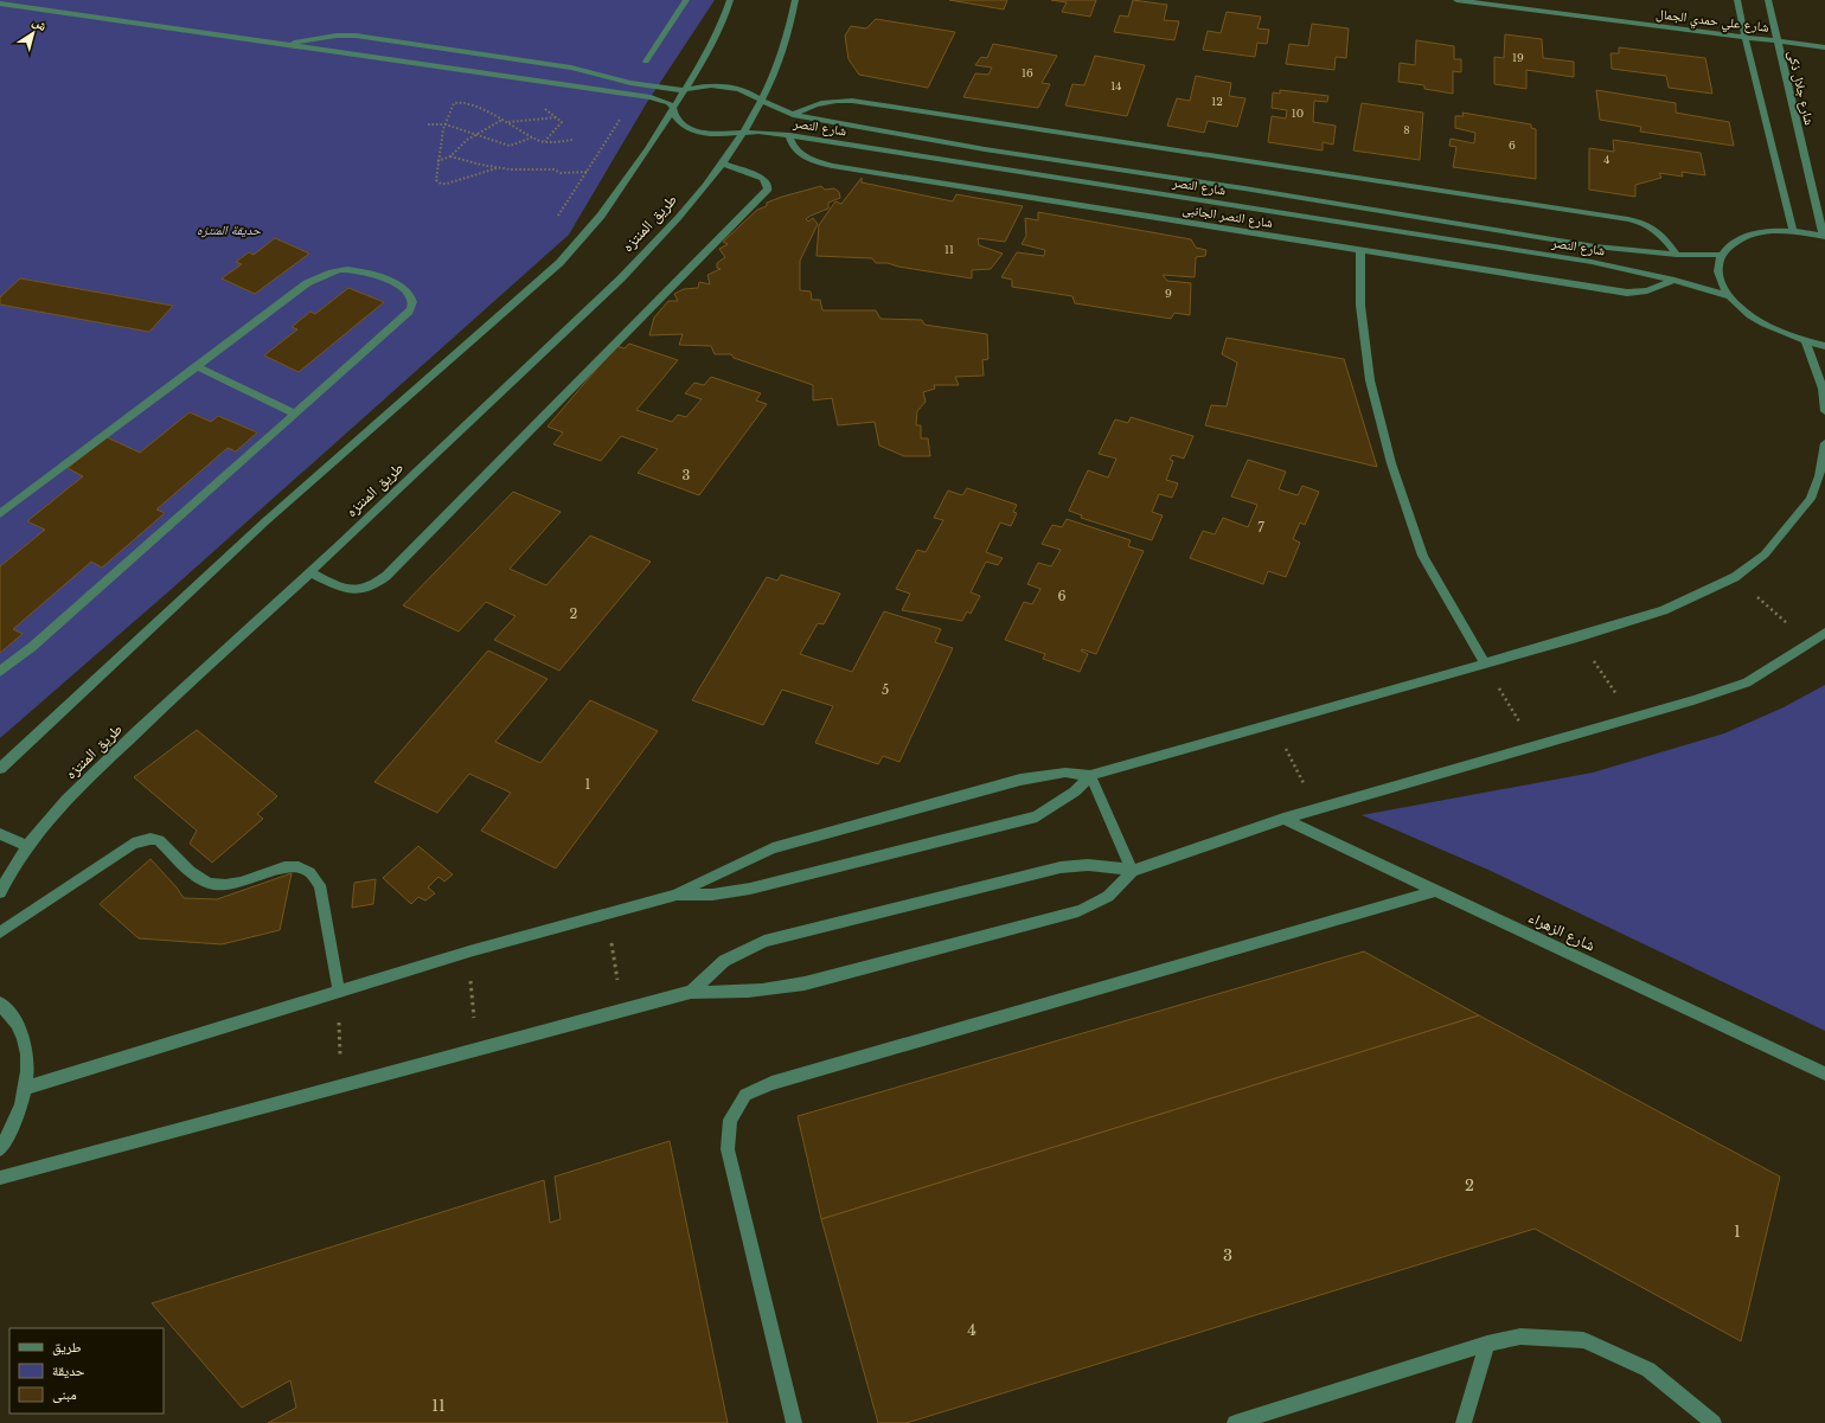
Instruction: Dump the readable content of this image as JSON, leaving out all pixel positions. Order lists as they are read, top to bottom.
{
  "streets": {
    "street": [
      "شارع علي حمدي الجمال",
      "شارع جلال ذكى",
      "شارع النصر",
      "شارع النصر الجانبى",
      "طريق المنتزه",
      "شارع الزهراء"
    ]
  },
  "crossings": [
    ["شارع علي حمدي الجمال", "شارع جلال ذكى"],
    ["شارع النصر", "شارع النصر الجانبى"],
    ["شارع النصر", "طريق المنتزه"]
  ],
  "parks": ["حديقة المنتزه"],
  "house_numbers": [
    "19",
    "16",
    "14",
    "12",
    "10",
    "8",
    "6",
    "4",
    "11",
    "9",
    "3",
    "7",
    "6",
    "2",
    "5",
    "1",
    "2",
    "1",
    "3",
    "4",
    "11"
  ],
  "legend": ["طريق", "حديقة", "مبنى"],
  "north": "top right"
}
